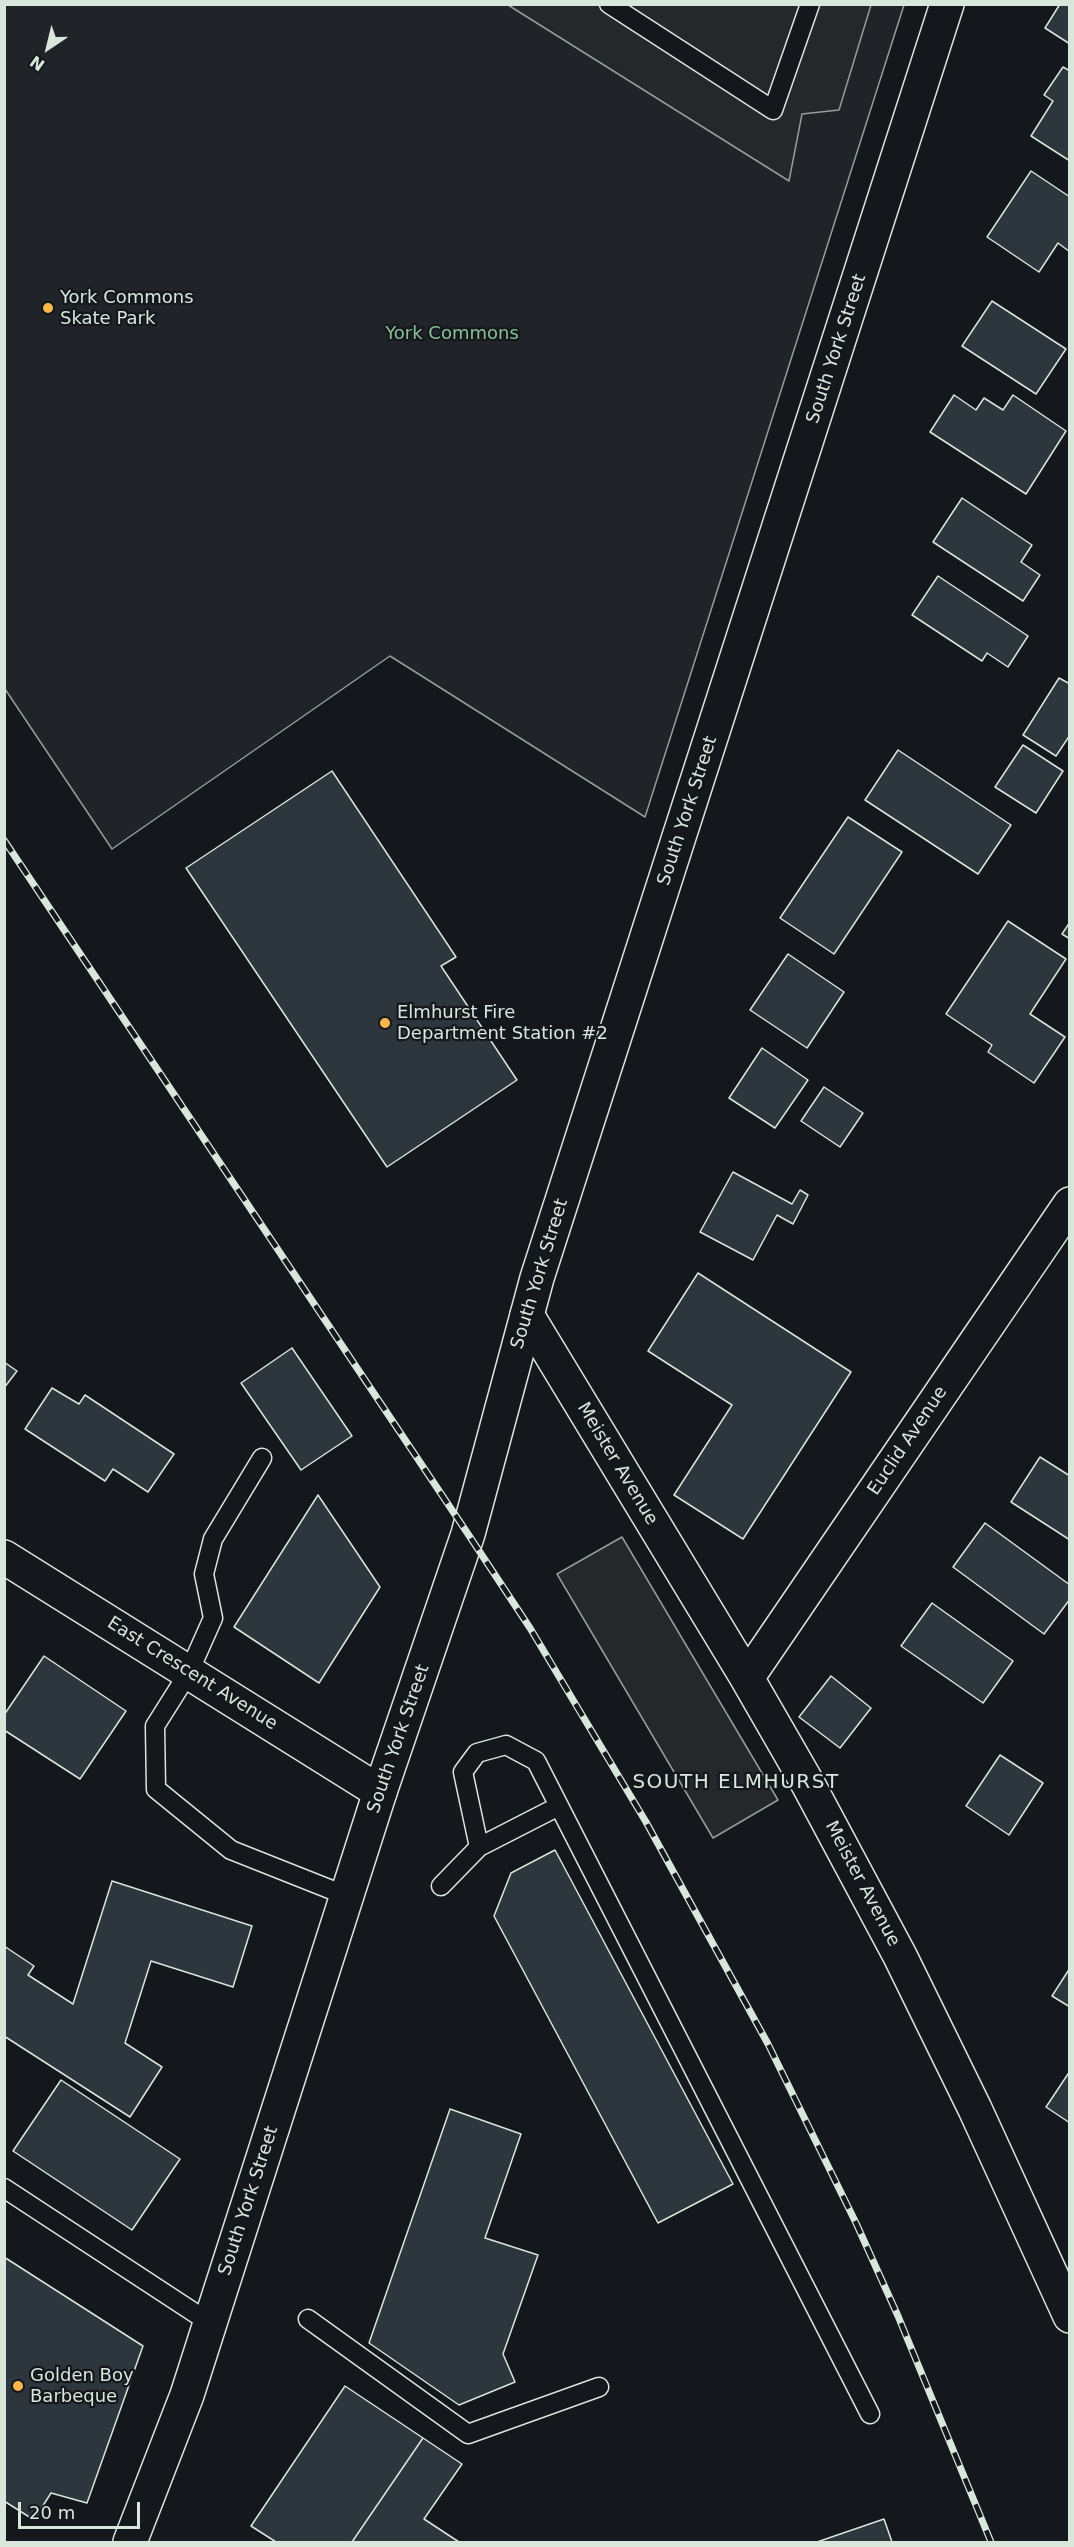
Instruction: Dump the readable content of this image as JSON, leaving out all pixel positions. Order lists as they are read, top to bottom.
{
  "streets": {
    "main road": [
      "South York Street",
      "Euclid Avenue",
      "Meister Avenue",
      "East Crescent Avenue"
    ]
  },
  "crossings": [
    ["South York Street", "Meister Avenue"],
    ["South York Street", "East Crescent Avenue"],
    ["Euclid Avenue", "Meister Avenue"]
  ],
  "districts": ["SOUTH ELMHURST"],
  "parks": ["York Commons"],
  "places": ["York Commons Skate Park", "Elmhurst Fire Department Station #2", "Golden Boy Barbeque"],
  "scale_bar": "20 m",
  "north": "bottom left"
}
